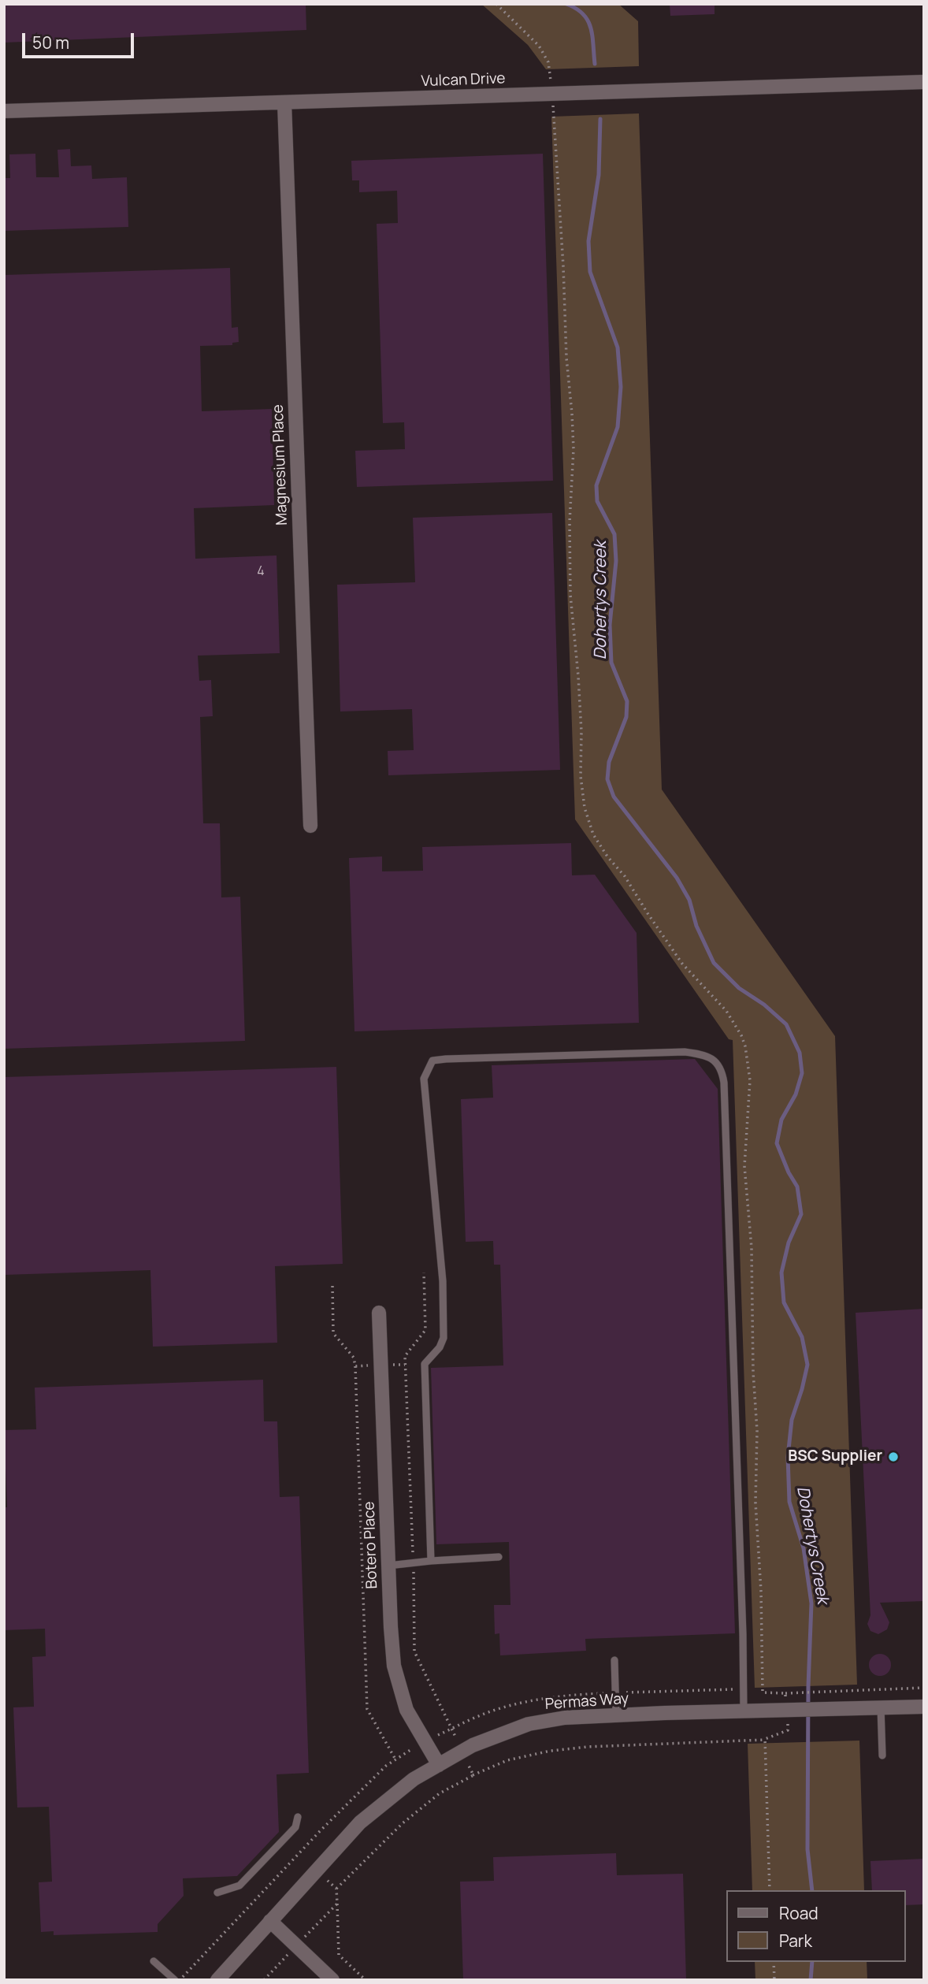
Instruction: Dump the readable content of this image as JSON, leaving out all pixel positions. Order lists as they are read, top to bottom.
{
  "streets": {
    "street": [
      "Vulcan Drive",
      "Magnesium Place",
      "Botero Place",
      "Permas Way"
    ]
  },
  "crossings": [
    ["Vulcan Drive", "Magnesium Place"],
    ["Botero Place", "Permas Way"]
  ],
  "water": ["Dohertys Creek"],
  "places": ["BSC Supplier"],
  "house_numbers": ["4"],
  "legend": ["Road", "Park"],
  "scale_bar": "50 m"
}
